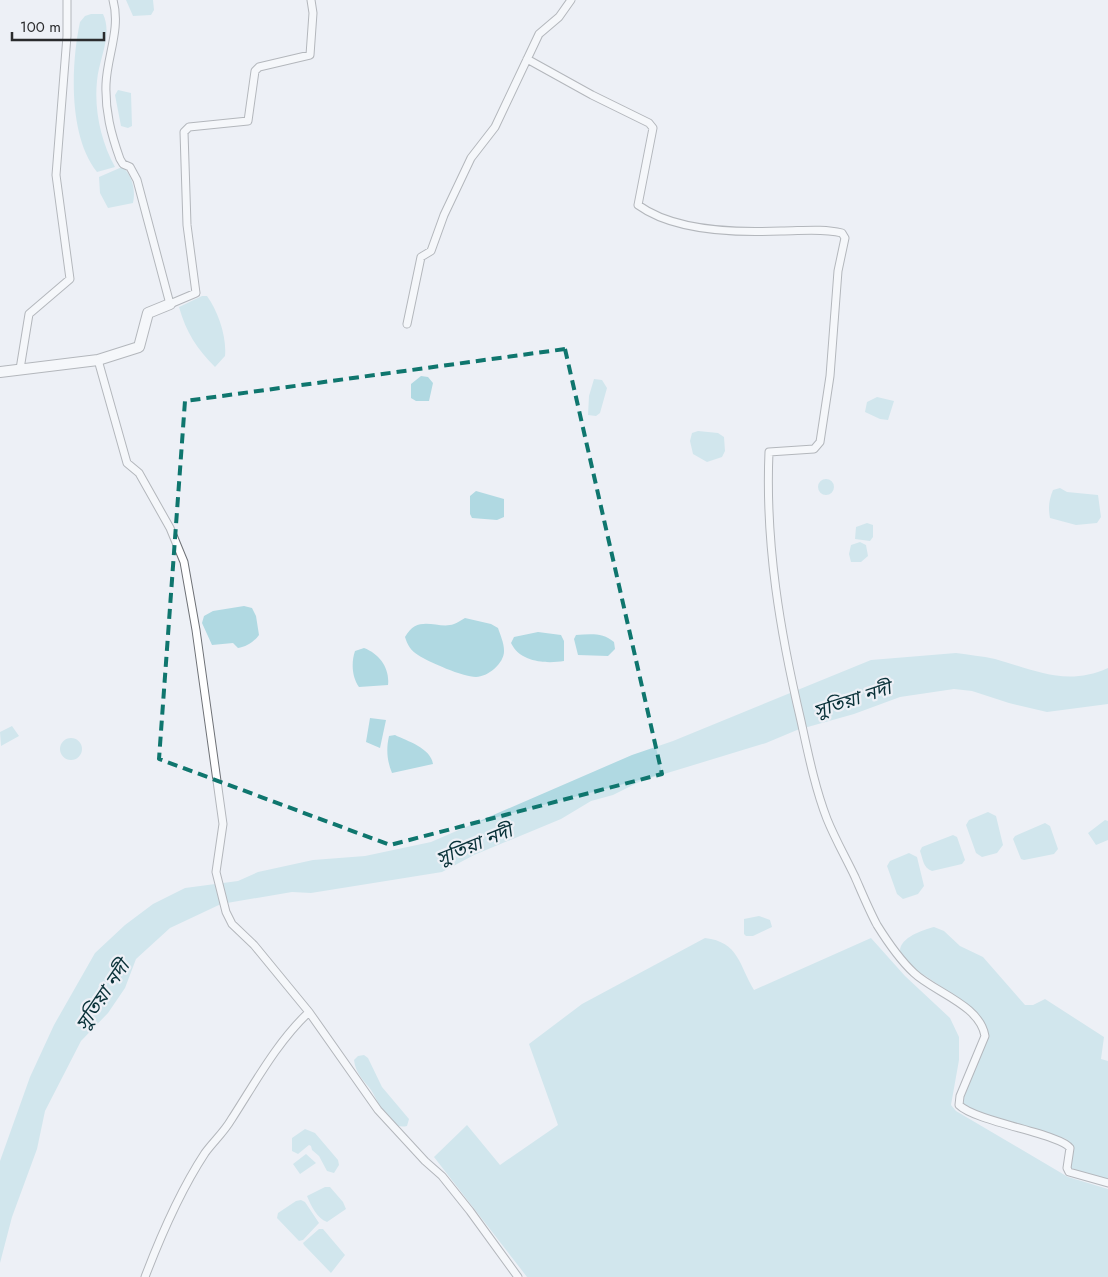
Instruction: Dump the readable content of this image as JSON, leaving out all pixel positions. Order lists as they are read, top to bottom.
{
  "water": ["সুতিয়া নদী"],
  "scale_bar": "100 m"
}
